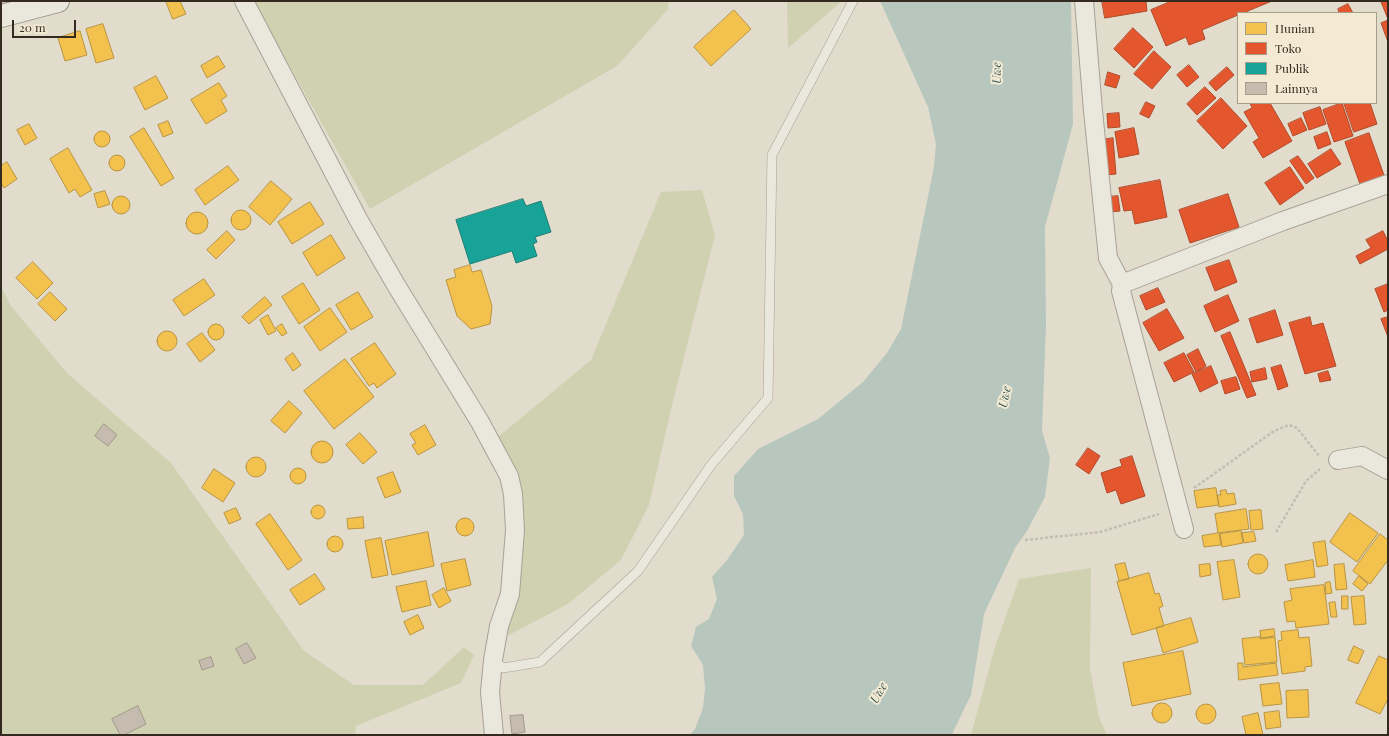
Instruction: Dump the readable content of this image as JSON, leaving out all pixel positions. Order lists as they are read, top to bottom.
{
  "water": ["Uwe"],
  "legend": [
    "Hunian",
    "Toko",
    "Publik",
    "Lainnya"
  ],
  "scale_bar": "20 m"
}
